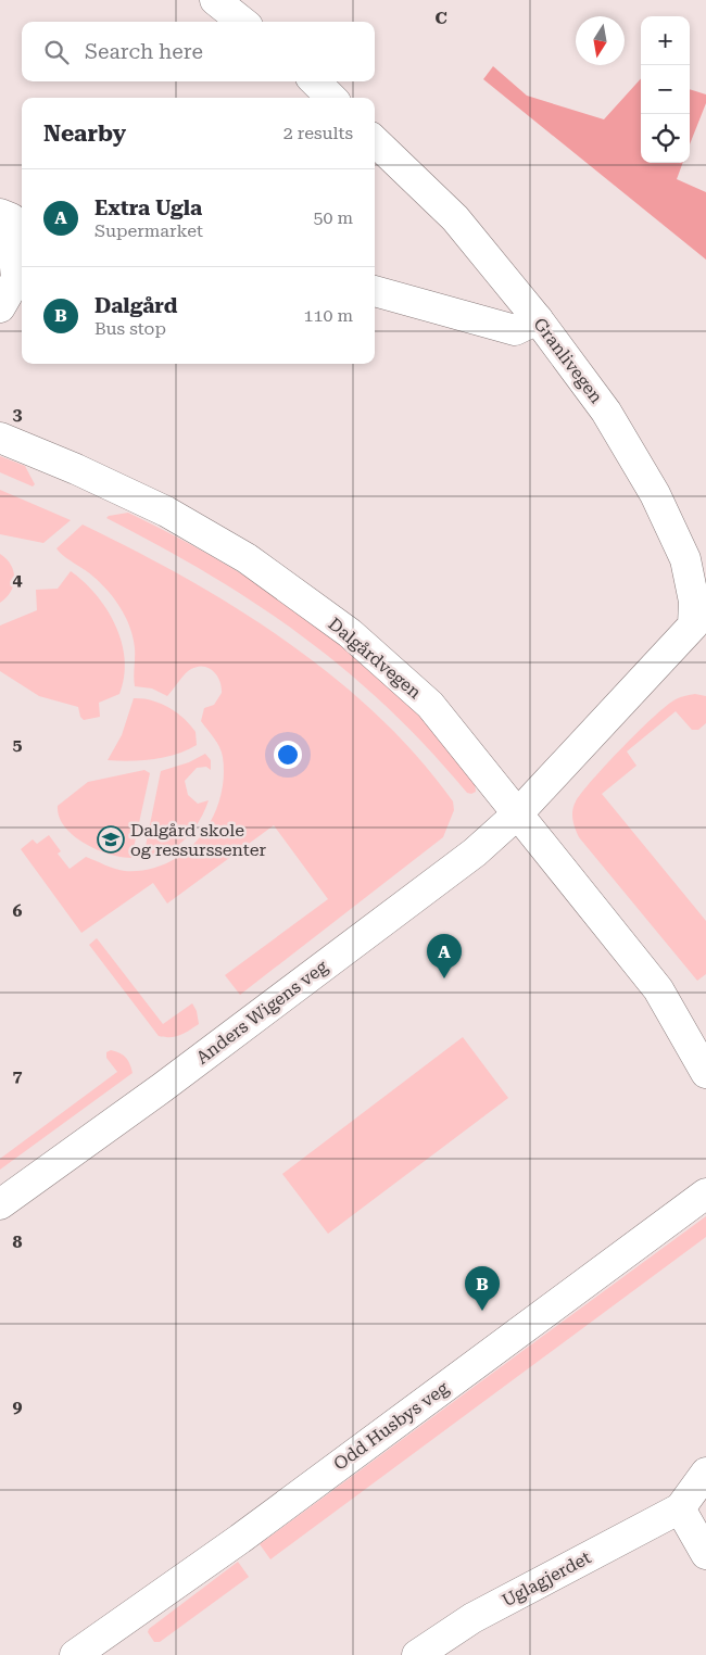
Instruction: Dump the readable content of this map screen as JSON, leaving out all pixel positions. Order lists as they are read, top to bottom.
{
  "streets": {
    "street": [
      "Granlivegen",
      "Dalgårdvegen",
      "Anders Wigens veg",
      "Odd Husbys veg",
      "Uglagjerdet"
    ]
  },
  "crossings": [
    ["Granlivegen", "Dalgårdvegen"],
    ["Granlivegen", "Anders Wigens veg"],
    ["Dalgårdvegen", "Anders Wigens veg"]
  ],
  "places": {
    "school or university": ["Dalgård skole og ressurssenter"]
  },
  "north": "bottom",
  "page": {
    "map_buttons": ["+", "−"],
    "search": "Search here",
    "heading": ["Nearby", "2 results"],
    "list": [
      {
        "mark": "A",
        "name": "Extra Ugla",
        "note": "Supermarket",
        "value": "50 m"
      },
      {
        "mark": "B",
        "name": "Dalgård",
        "note": "Bus stop",
        "value": "110 m"
      }
    ],
    "pins": ["A", "B"]
  },
  "grid": {
    "columns": ["C"],
    "rows": [
      "3",
      "4",
      "5",
      "6",
      "7",
      "8",
      "9"
    ]
  }
}
